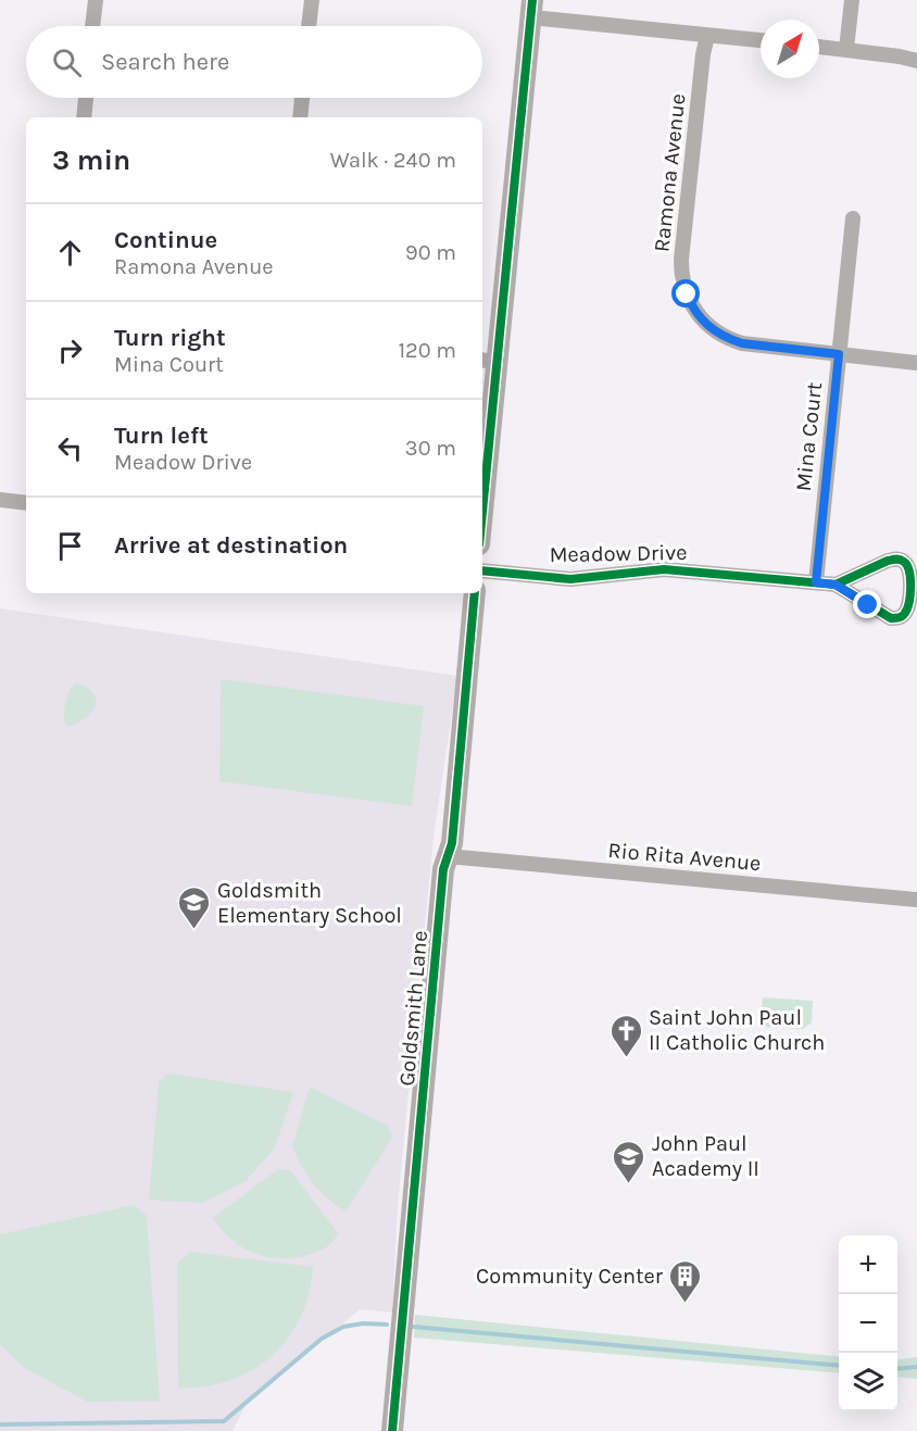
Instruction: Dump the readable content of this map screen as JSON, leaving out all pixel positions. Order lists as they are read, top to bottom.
{
  "streets": {
    "street": [
      "Ramona Avenue",
      "Mina Court",
      "Meadow Drive",
      "Rio Rita Avenue",
      "Goldsmith Lane"
    ]
  },
  "crossings": [
    ["Ramona Avenue", "Mina Court"],
    ["Mina Court", "Meadow Drive"],
    ["Rio Rita Avenue", "Goldsmith Lane"]
  ],
  "places": {
    "school or university": ["Goldsmith Elementary School", "John Paul Academy II"],
    "church": ["Saint John Paul II Catholic Church"],
    "building": ["Community Center"]
  },
  "north": "top right",
  "page": {
    "search": "Search here",
    "heading": ["3 min", "Walk · 240 m"],
    "list": [
      ["Continue", "Ramona Avenue", "90 m"],
      ["Turn right", "Mina Court", "120 m"],
      ["Turn left", "Meadow Drive", "30 m"],
      "Arrive at destination"
    ],
    "map_buttons": ["+", "−"]
  }
}
